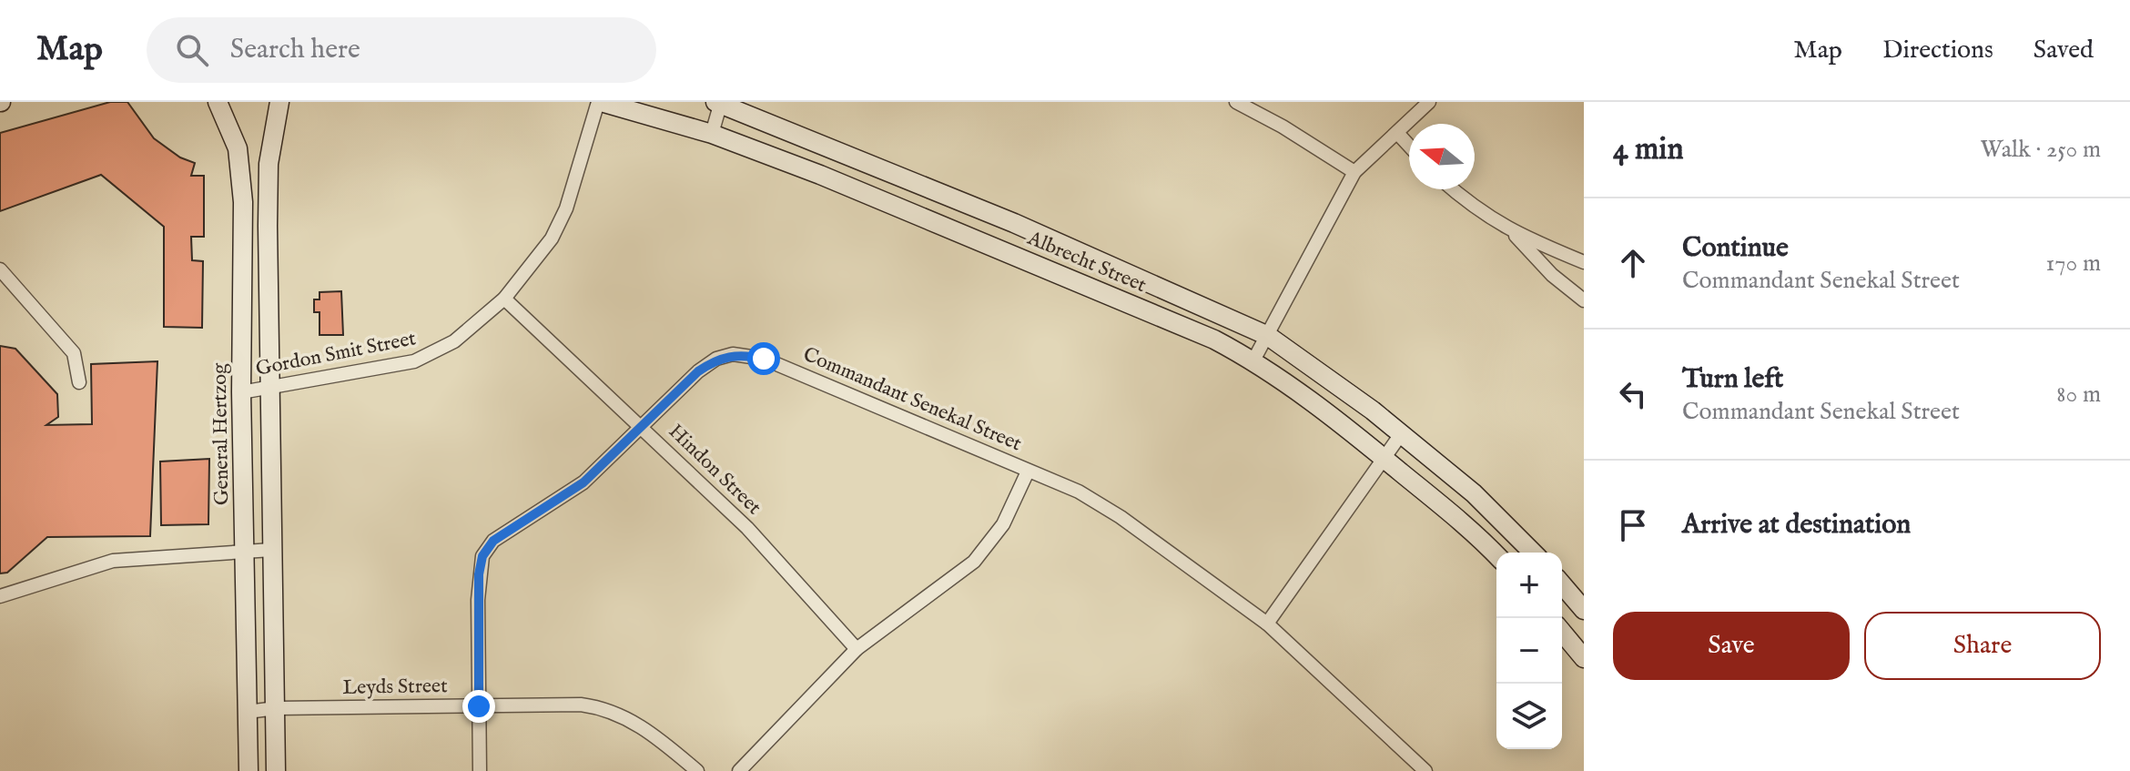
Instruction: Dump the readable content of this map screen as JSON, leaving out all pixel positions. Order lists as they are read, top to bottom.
{
  "streets": {
    "street": [
      "Albrecht Street",
      "Gordon Smit Street",
      "Commandant Senekal Street",
      "General Hertzog",
      "Hindon Street",
      "Leyds Street"
    ]
  },
  "crossings": [
    ["Albrecht Street", "Gordon Smit Street"],
    ["Gordon Smit Street", "General Hertzog"],
    ["Gordon Smit Street", "Hindon Street"],
    ["Commandant Senekal Street", "Hindon Street"],
    ["Commandant Senekal Street", "Leyds Street"],
    ["General Hertzog", "Leyds Street"]
  ],
  "north": "left",
  "page": {
    "header": "Map",
    "search": "Search here",
    "nav": ["Map", "Directions", "Saved"],
    "heading": ["4 min", "Walk · 250 m"],
    "list": [
      ["Continue", "Commandant Senekal Street", "170 m"],
      ["Turn left", "Commandant Senekal Street", "80 m"],
      "Arrive at destination"
    ],
    "map_buttons": ["+", "−"],
    "buttons": ["Save", "Share"]
  }
}
